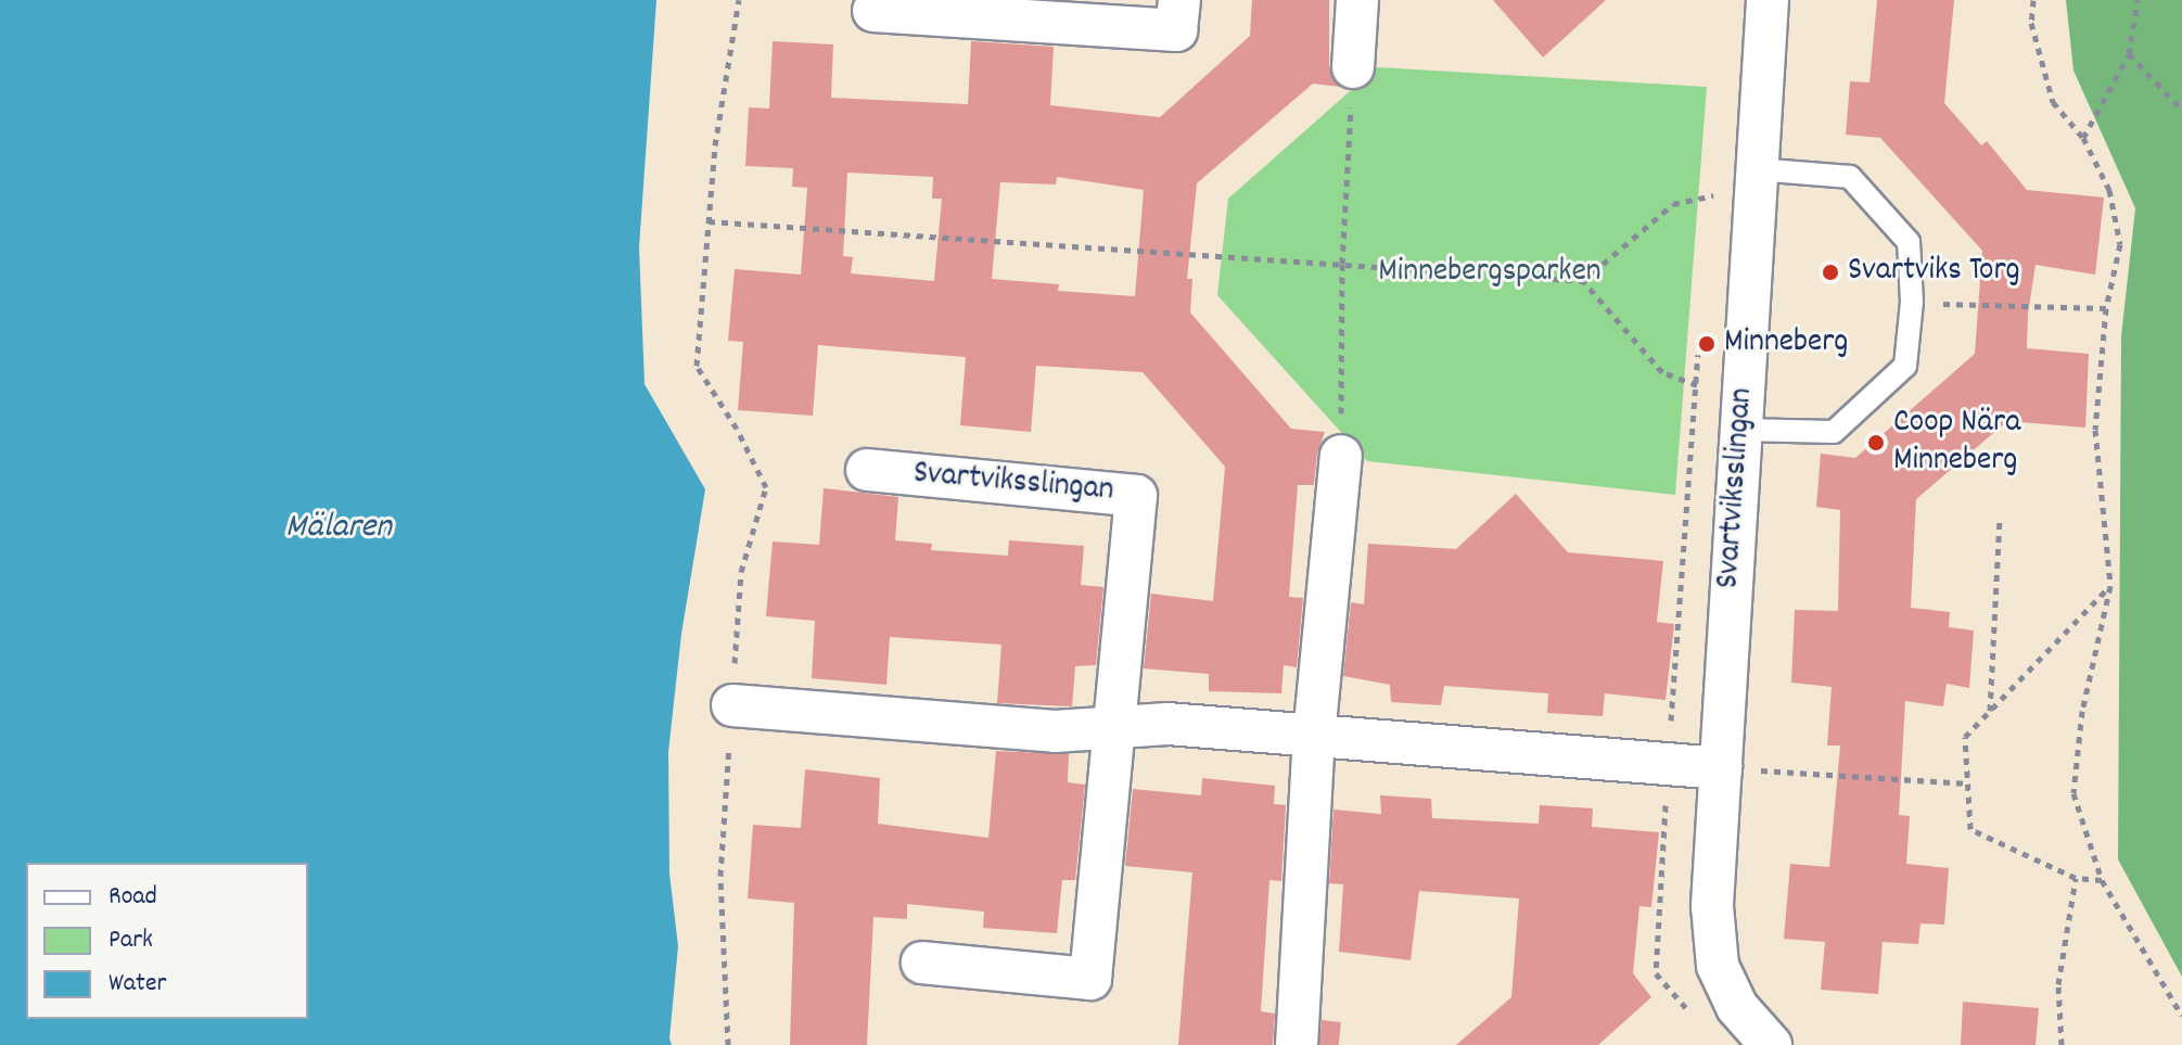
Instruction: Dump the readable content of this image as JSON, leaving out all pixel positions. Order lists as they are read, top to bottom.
{
  "streets": {
    "street": ["Svartviksslingan"]
  },
  "water": ["Mälaren"],
  "parks": ["Minnebergsparken"],
  "places": ["Svartviks Torg", "Minneberg", "Coop Nära Minneberg"],
  "legend": ["Road", "Park", "Water"]
}
